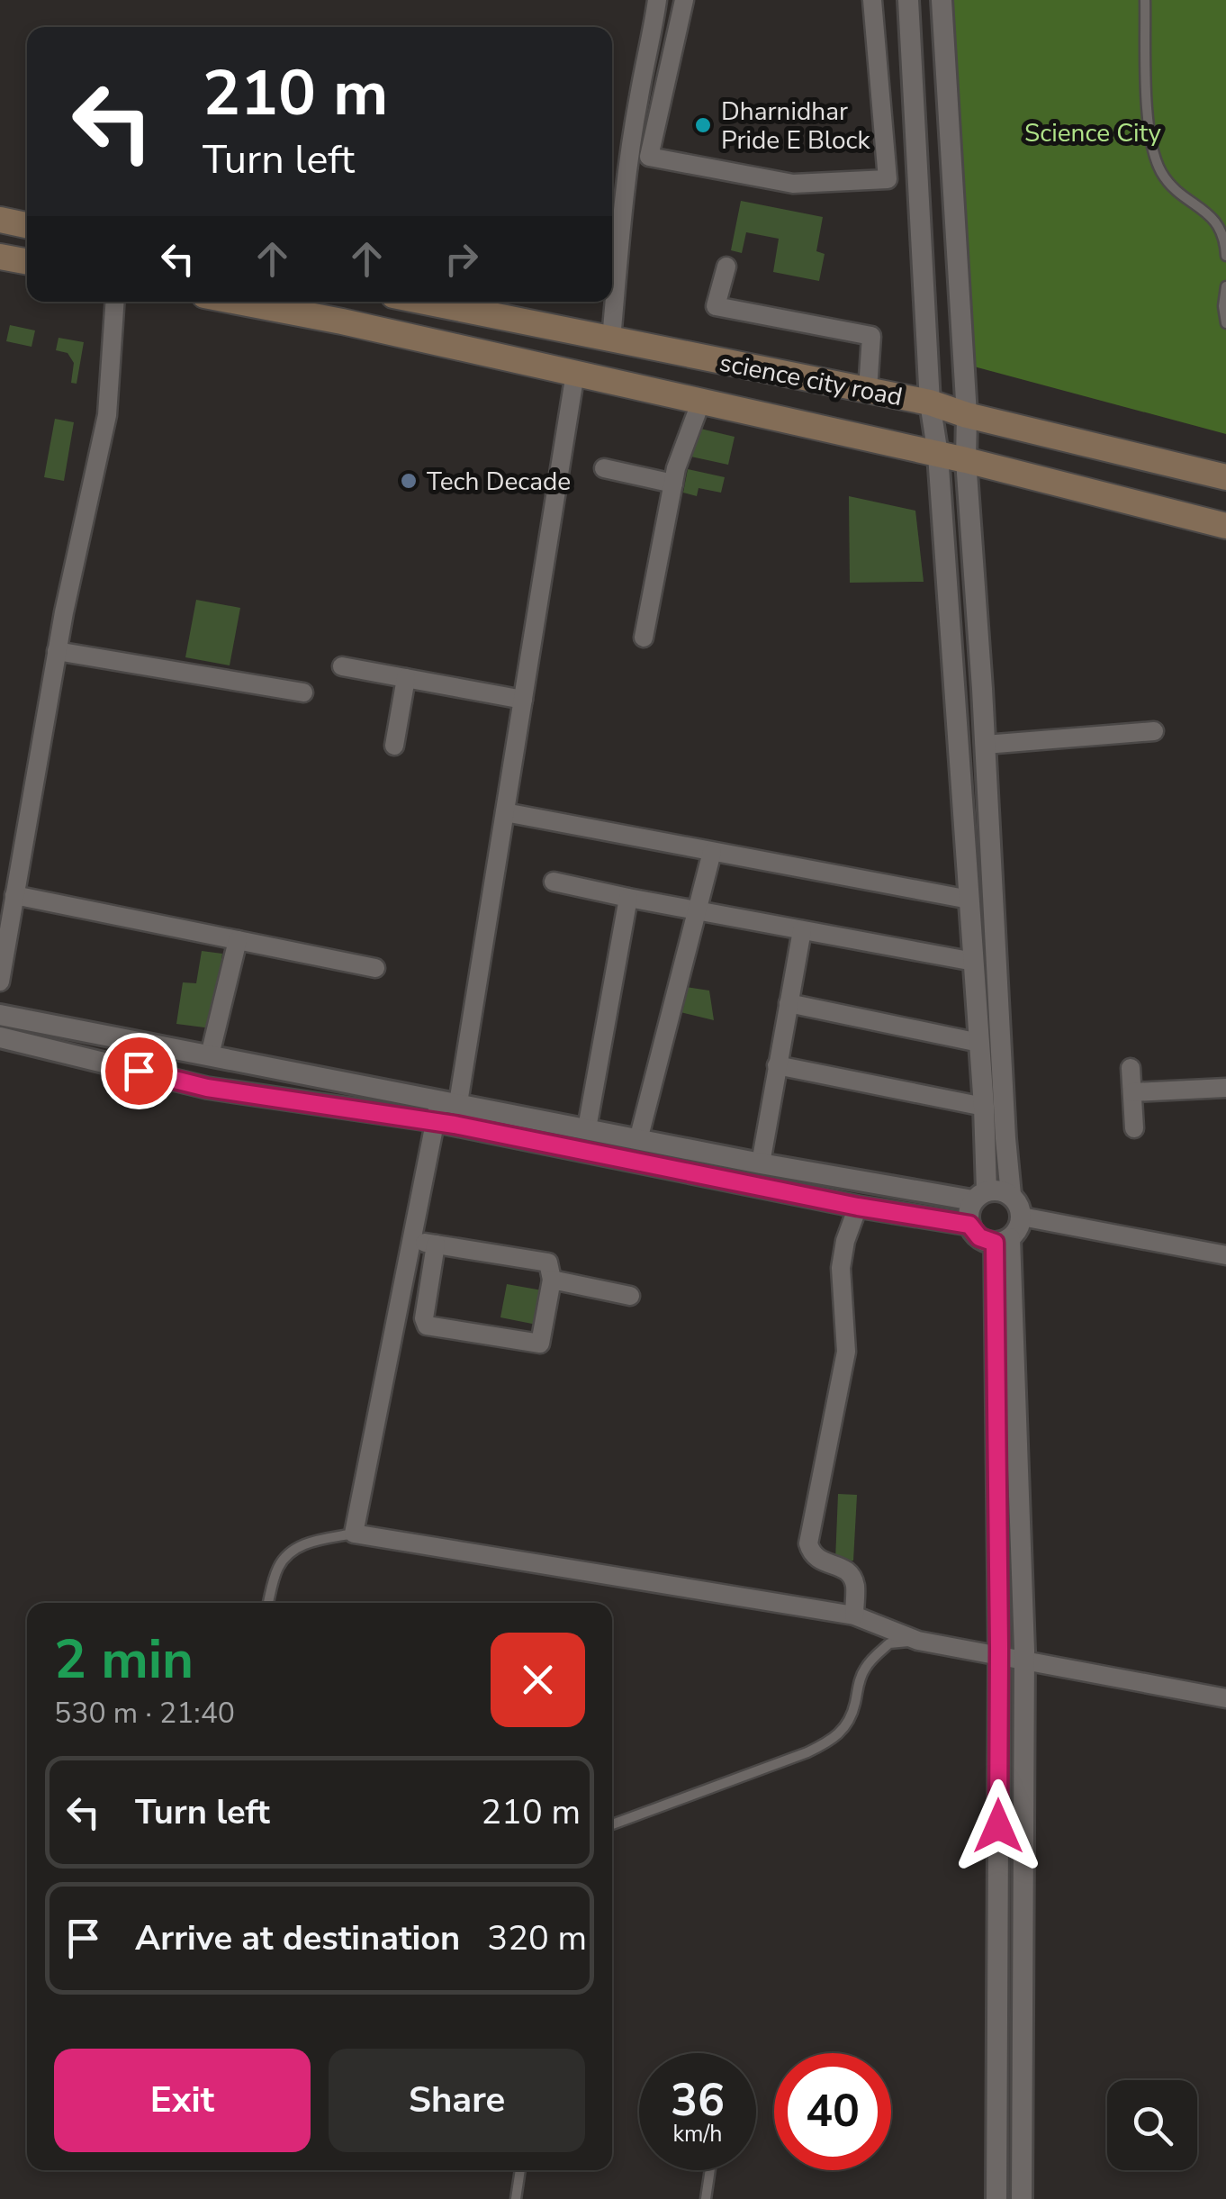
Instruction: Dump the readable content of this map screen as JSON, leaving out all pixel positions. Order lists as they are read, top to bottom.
{
  "streets": {
    "main road": ["science city road"]
  },
  "parks": ["Science City"],
  "places": ["Dharnidhar Pride E Block", "Tech Decade"],
  "page": {
    "turn": ["210 m", "Turn left"],
    "heading": ["2 min", "530 m · 21:40"],
    "list": [
      {
        "name": "Turn left",
        "value": "210 m"
      },
      {
        "name": "Arrive at destination",
        "value": "320 m"
      }
    ],
    "buttons": ["Exit", "Share"],
    "speed": "36 km/h",
    "limit": "40"
  }
}
